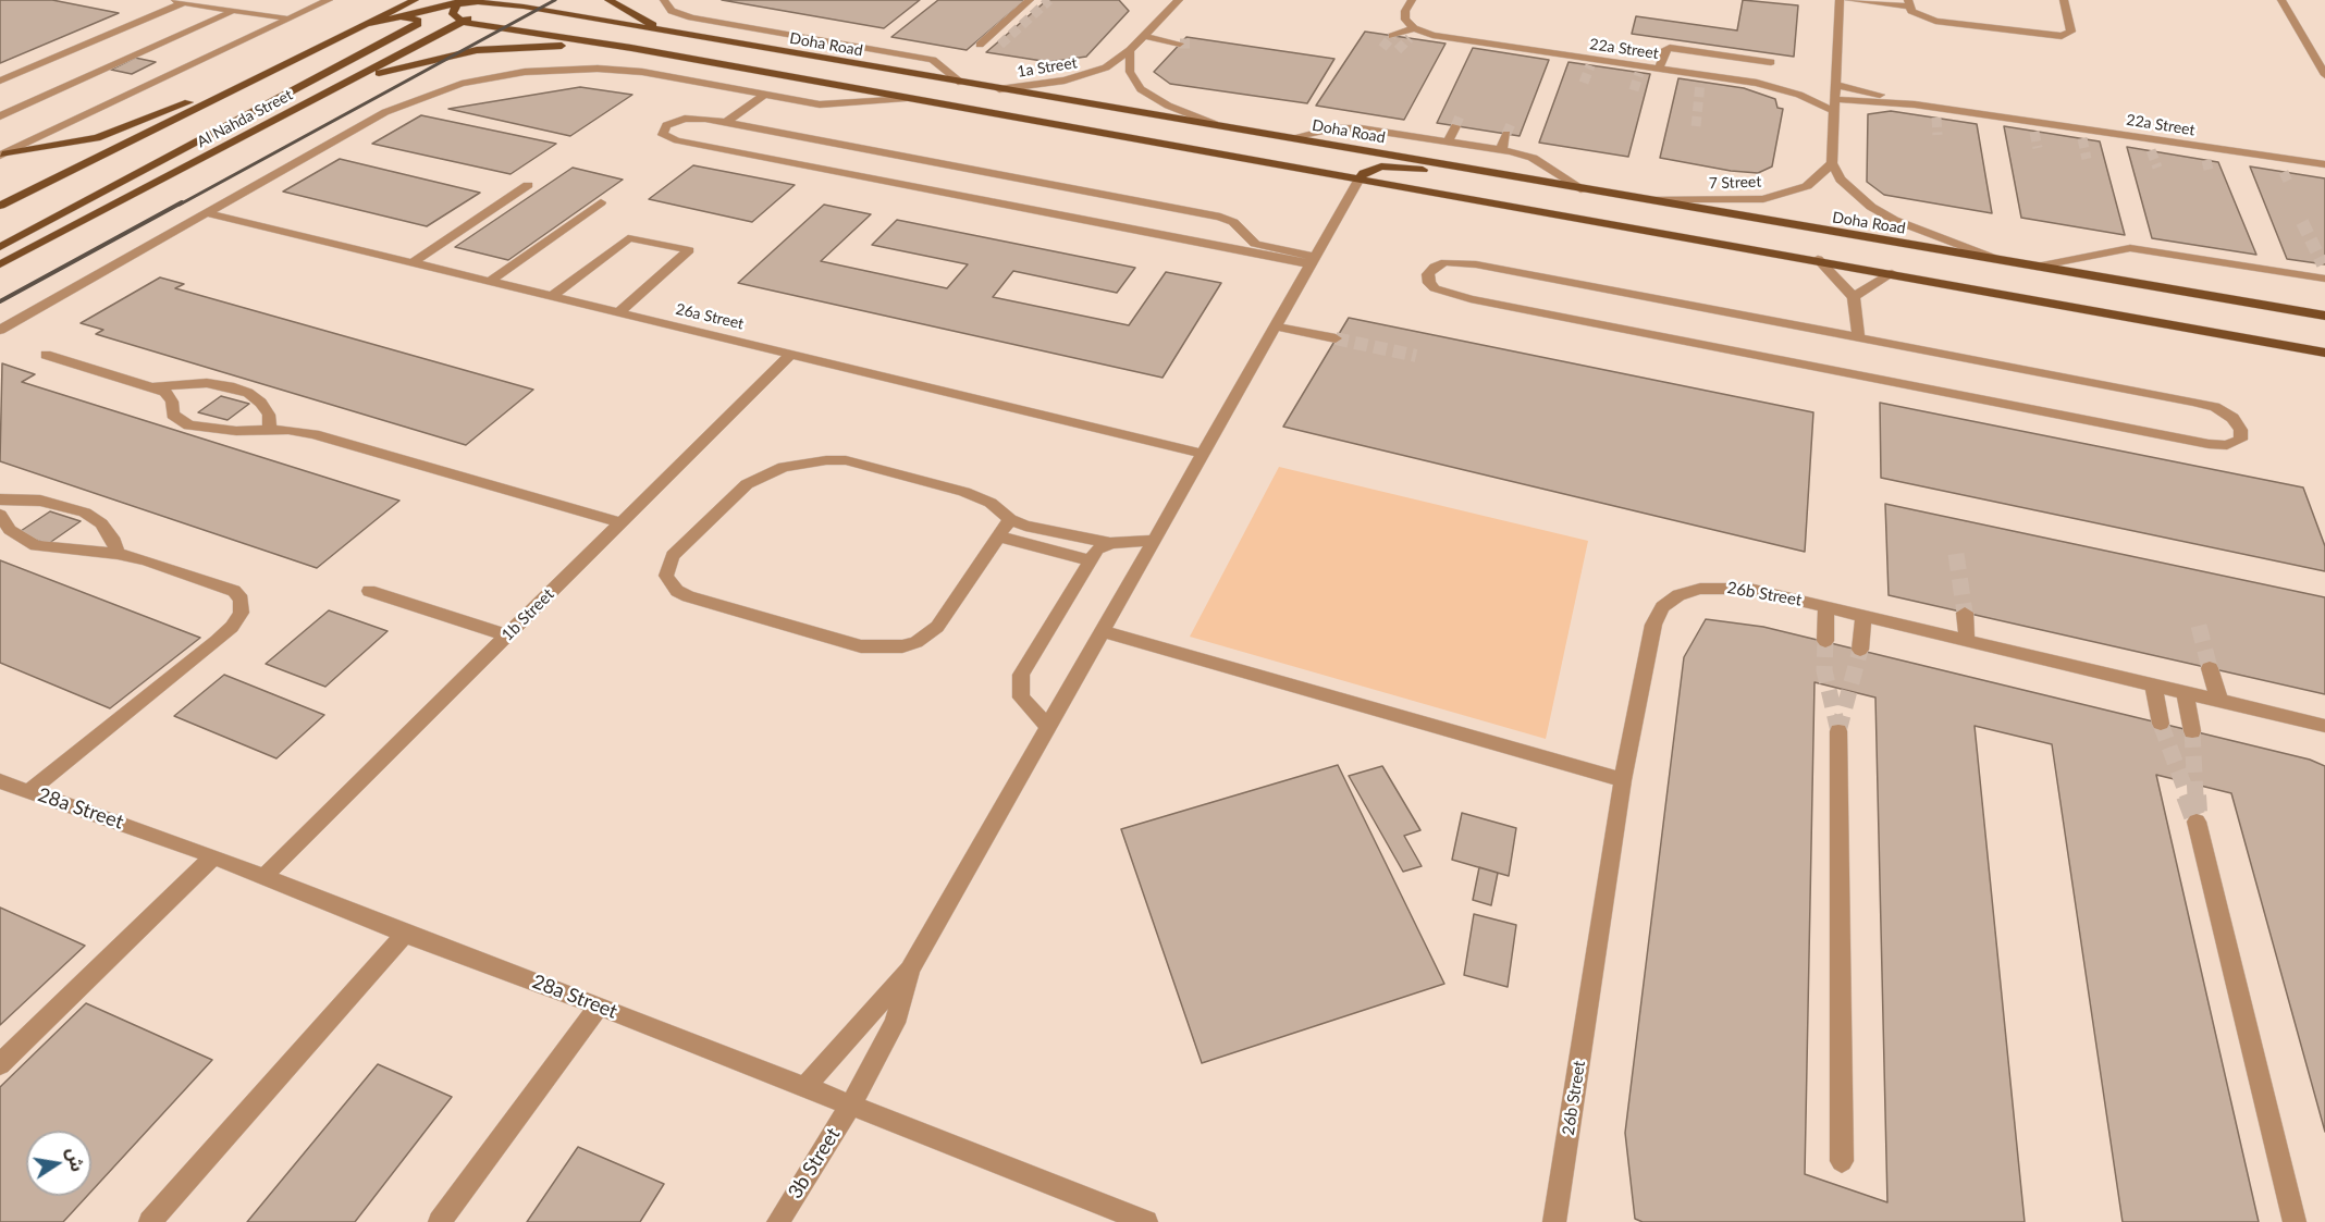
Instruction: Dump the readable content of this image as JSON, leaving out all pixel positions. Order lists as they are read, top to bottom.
{
  "streets": {
    "main road": ["Doha Road", "Al Nahda Street"],
    "street": [
      "22a Street",
      "1a Street",
      "7 Street",
      "26a Street",
      "26b Street",
      "1b Street",
      "28a Street",
      "3b Street"
    ]
  },
  "crossings": [
    ["Doha Road", "1a Street"],
    ["Doha Road", "Al Nahda Street"],
    ["Doha Road", "7 Street"],
    ["26a Street", "1b Street"],
    ["1b Street", "28a Street"],
    ["28a Street", "3b Street"]
  ],
  "north": "right"
}
